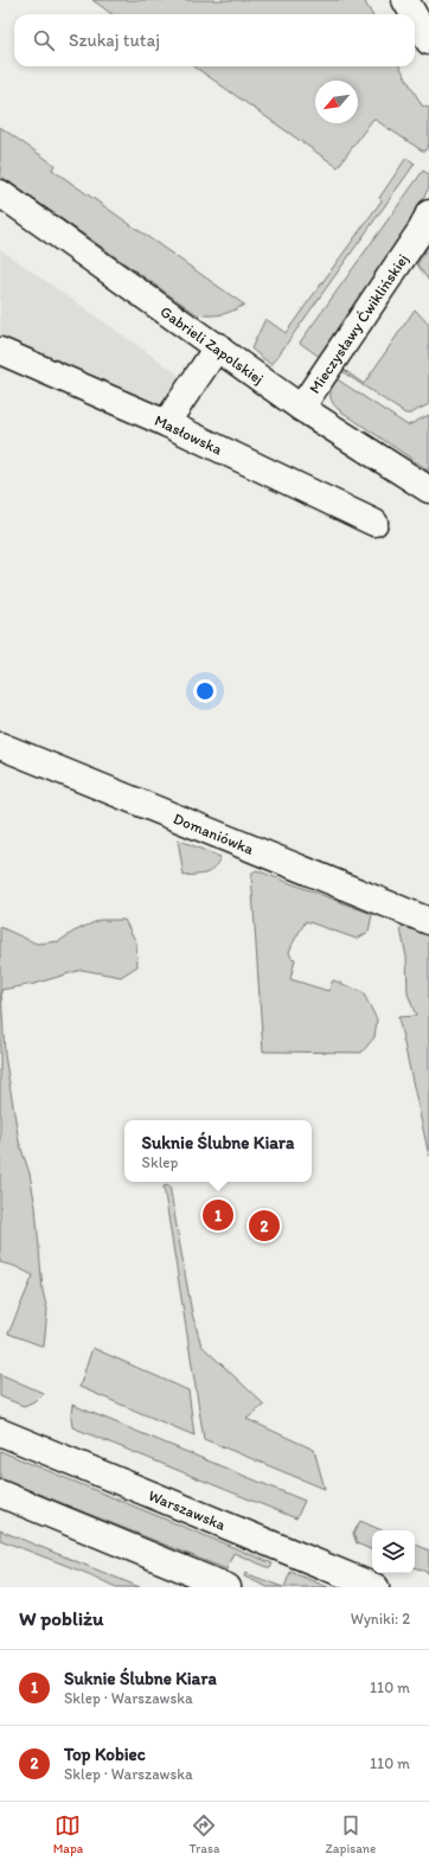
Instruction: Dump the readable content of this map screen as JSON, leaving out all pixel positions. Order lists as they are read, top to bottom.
{
  "streets": {
    "street": [
      "Mieczysławy Ćwiklińskiej",
      "Gabrieli Zapolskiej",
      "Masłowska",
      "Domaniówka",
      "Warszawska"
    ]
  },
  "crossings": [
    ["Mieczysławy Ćwiklińskiej", "Gabrieli Zapolskiej"]
  ],
  "north": "bottom left",
  "page": {
    "search": "Szukaj tutaj",
    "popup": ["Suknie Ślubne Kiara", "Sklep"],
    "pins": ["1", "2"],
    "heading": ["W pobliżu", "Wyniki: 2"],
    "list": [
      {
        "mark": "1",
        "name": "Suknie Ślubne Kiara",
        "note": "Sklep · Warszawska",
        "value": "110 m"
      },
      {
        "mark": "2",
        "name": "Top Kobiec",
        "note": "Sklep · Warszawska",
        "value": "110 m"
      }
    ],
    "nav": ["Mapa", "Trasa", "Zapisane"]
  }
}
